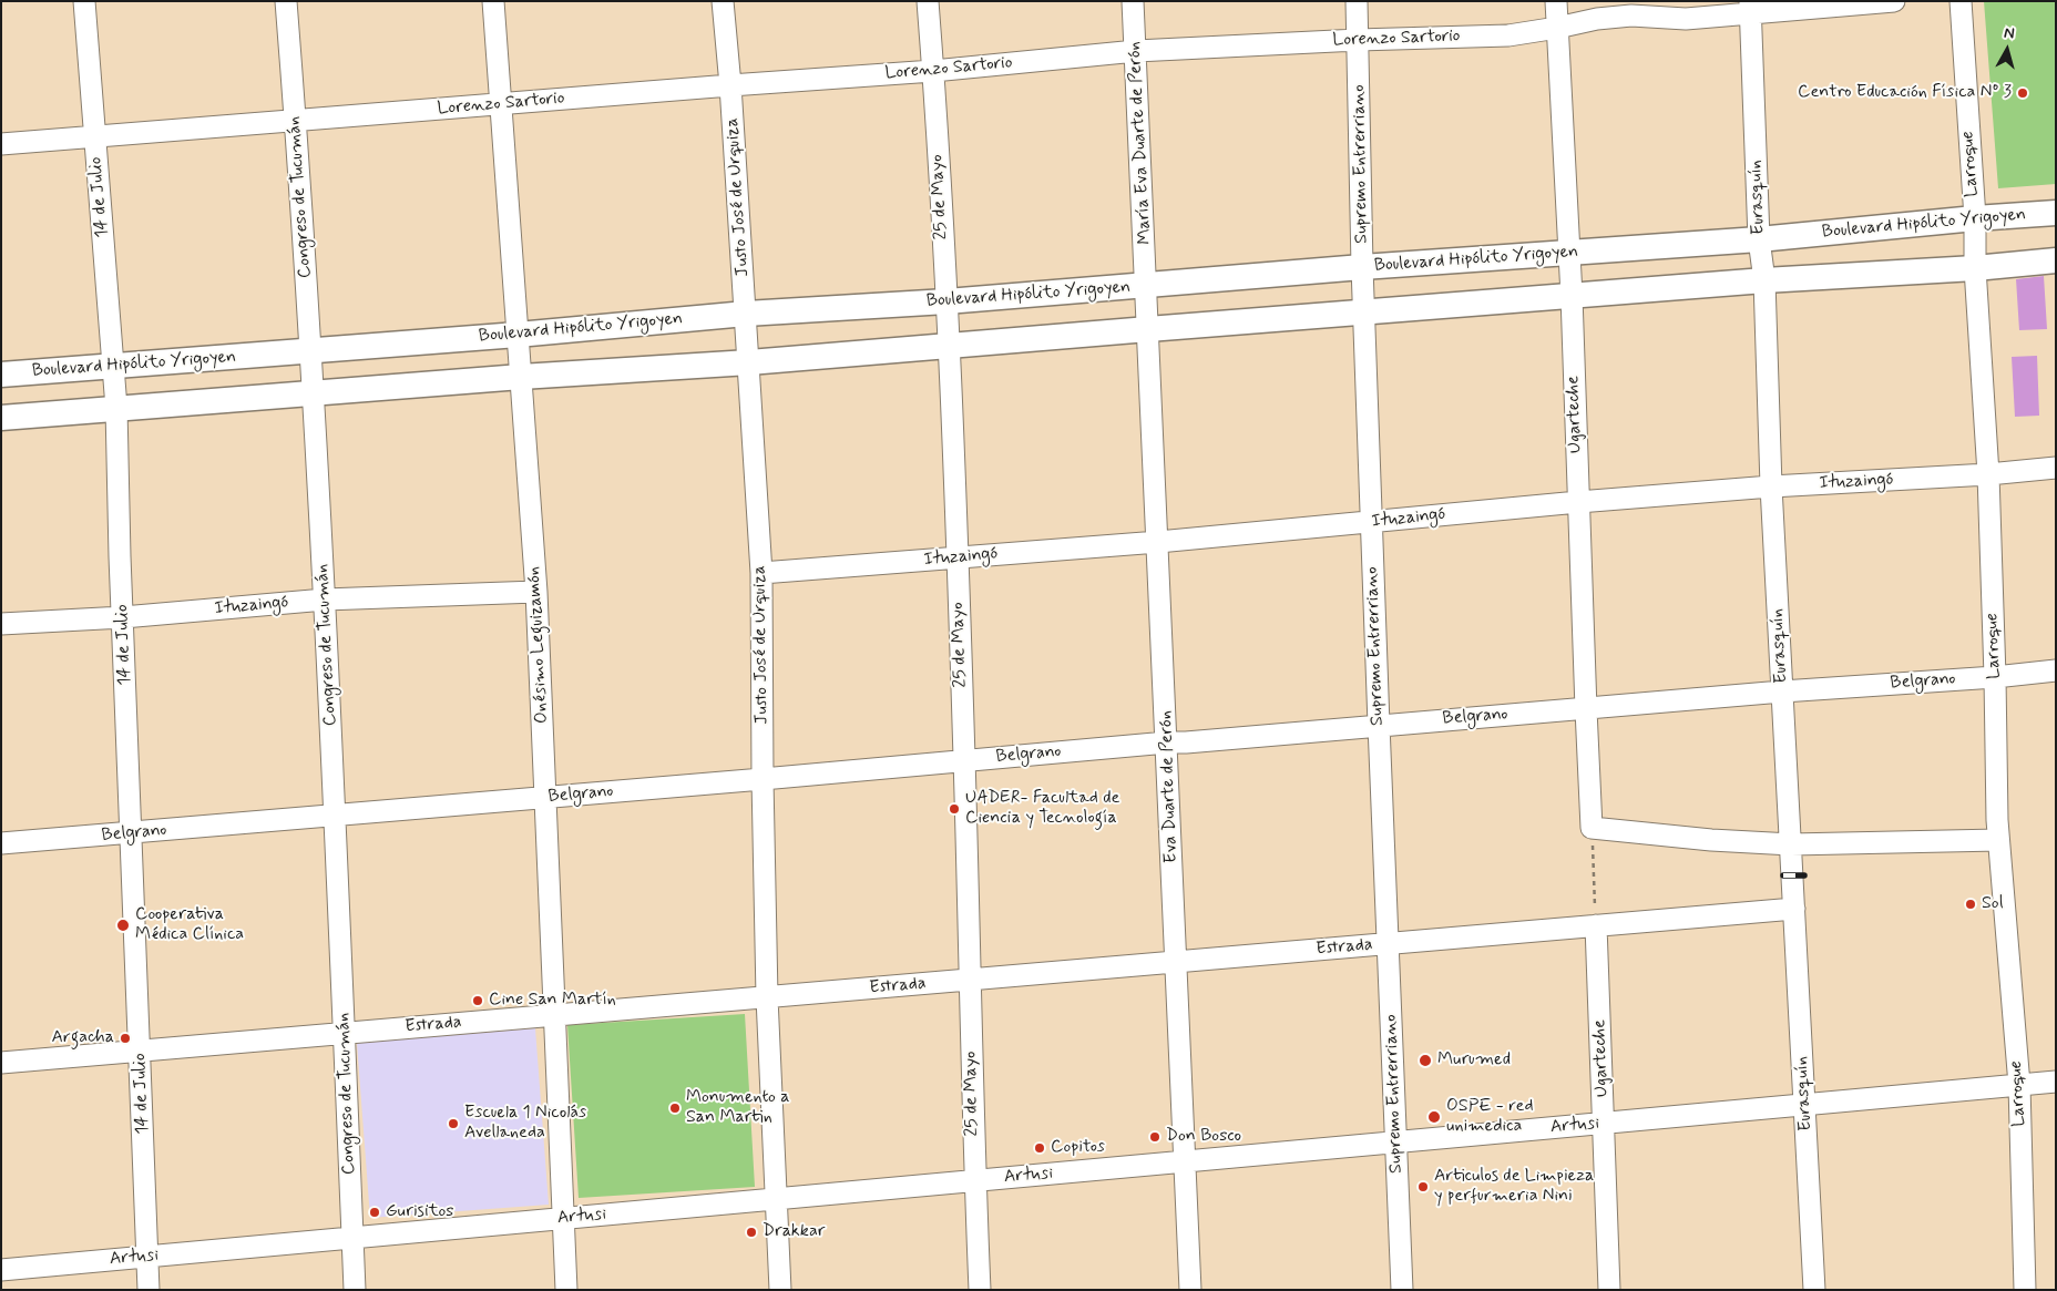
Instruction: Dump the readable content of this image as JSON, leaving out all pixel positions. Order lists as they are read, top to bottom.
{
  "streets": {
    "main road": ["Boulevard Hipólito Yrigoyen"],
    "street": [
      "Lorenzo Sartorio",
      "María Eva Duarte de Perón",
      "Supremo Entrerriano",
      "Larroque",
      "14 de Julio",
      "Congreso de Tucumán",
      "Justo José de Urquiza",
      "25 de Mayo",
      "Eurasquín",
      "Ugarteche",
      "Ituzaingó",
      "Onésimo Leguizamón",
      "Belgrano",
      "Eva Duarte de Perón",
      "Estrada",
      "Artusi"
    ]
  },
  "crossings": [
    ["Lorenzo Sartorio", "María Eva Duarte de Perón"],
    ["Lorenzo Sartorio", "Supremo Entrerriano"],
    ["Lorenzo Sartorio", "14 de Julio"],
    ["Lorenzo Sartorio", "Congreso de Tucumán"],
    ["Lorenzo Sartorio", "Justo José de Urquiza"],
    ["Lorenzo Sartorio", "25 de Mayo"],
    ["Lorenzo Sartorio", "Eurasquín"],
    ["Lorenzo Sartorio", "Ugarteche"],
    ["Lorenzo Sartorio", "Onésimo Leguizamón"],
    ["María Eva Duarte de Perón", "Boulevard Hipólito Yrigoyen"],
    ["María Eva Duarte de Perón", "Eva Duarte de Perón"],
    ["Supremo Entrerriano", "Boulevard Hipólito Yrigoyen"],
    ["Supremo Entrerriano", "Ituzaingó"],
    ["Supremo Entrerriano", "Belgrano"],
    ["Supremo Entrerriano", "Estrada"],
    ["Supremo Entrerriano", "Artusi"],
    ["Larroque", "Boulevard Hipólito Yrigoyen"],
    ["Larroque", "Ituzaingó"],
    ["Larroque", "Belgrano"],
    ["Larroque", "Artusi"],
    ["14 de Julio", "Boulevard Hipólito Yrigoyen"],
    ["14 de Julio", "Ituzaingó"],
    ["14 de Julio", "Belgrano"],
    ["14 de Julio", "Estrada"],
    ["14 de Julio", "Artusi"],
    ["Congreso de Tucumán", "Boulevard Hipólito Yrigoyen"],
    ["Congreso de Tucumán", "Ituzaingó"],
    ["Congreso de Tucumán", "Belgrano"],
    ["Congreso de Tucumán", "Estrada"],
    ["Congreso de Tucumán", "Artusi"],
    ["Justo José de Urquiza", "Boulevard Hipólito Yrigoyen"],
    ["Justo José de Urquiza", "Ituzaingó"],
    ["Justo José de Urquiza", "Belgrano"],
    ["Justo José de Urquiza", "Estrada"],
    ["Justo José de Urquiza", "Artusi"],
    ["25 de Mayo", "Boulevard Hipólito Yrigoyen"],
    ["25 de Mayo", "Ituzaingó"],
    ["25 de Mayo", "Belgrano"],
    ["25 de Mayo", "Estrada"],
    ["25 de Mayo", "Artusi"],
    ["Eurasquín", "Boulevard Hipólito Yrigoyen"],
    ["Eurasquín", "Ituzaingó"],
    ["Eurasquín", "Belgrano"],
    ["Eurasquín", "Estrada"],
    ["Eurasquín", "Artusi"],
    ["Boulevard Hipólito Yrigoyen", "Ugarteche"],
    ["Boulevard Hipólito Yrigoyen", "Onésimo Leguizamón"],
    ["Boulevard Hipólito Yrigoyen", "Eva Duarte de Perón"],
    ["Ugarteche", "Ituzaingó"],
    ["Ugarteche", "Belgrano"],
    ["Ugarteche", "Estrada"],
    ["Ugarteche", "Artusi"],
    ["Ituzaingó", "Onésimo Leguizamón"],
    ["Ituzaingó", "Eva Duarte de Perón"],
    ["Onésimo Leguizamón", "Belgrano"],
    ["Onésimo Leguizamón", "Estrada"],
    ["Onésimo Leguizamón", "Artusi"],
    ["Belgrano", "Eva Duarte de Perón"],
    ["Eva Duarte de Perón", "Estrada"],
    ["Eva Duarte de Perón", "Artusi"]
  ],
  "places": [
    "Centro Educación Física Nº 3",
    "UADER- Facultad de Ciencia y Tecnología",
    "Sol",
    "Cooperativa Médica Clínica",
    "Cine San Martín",
    "Argacha",
    "Murumed",
    "Monumento a San Martin",
    "OSPE - red unimedica",
    "Escuela 1 Nicolás Avellaneda",
    "Don Bosco",
    "Copitos",
    "Articulos de Limpieza y perfurmeria Nini",
    "Gurisitos",
    "Drakkar"
  ],
  "north": "top"
}
